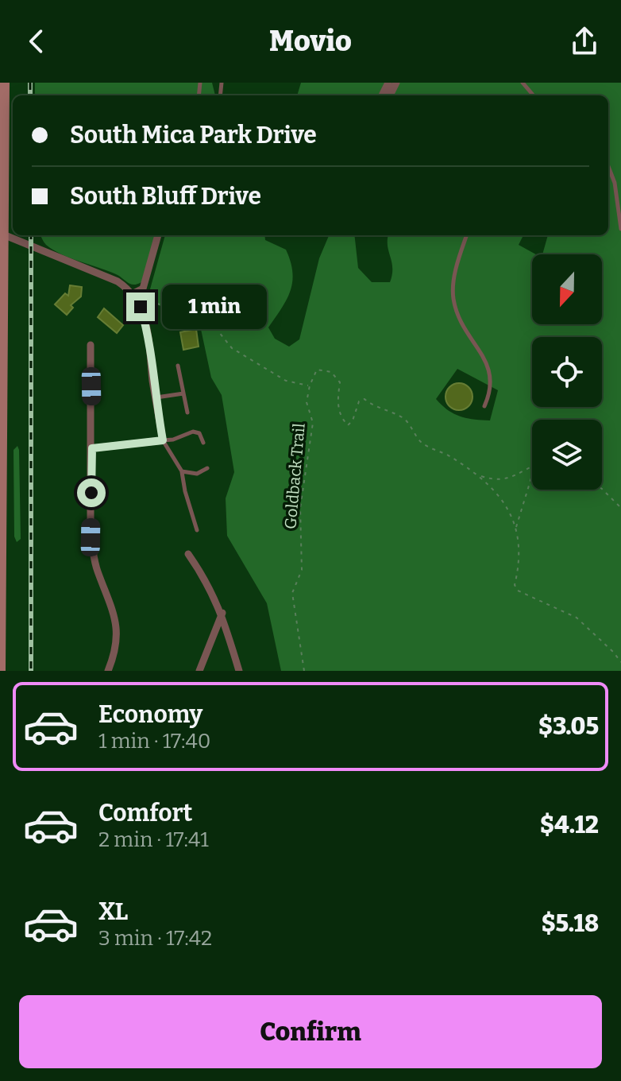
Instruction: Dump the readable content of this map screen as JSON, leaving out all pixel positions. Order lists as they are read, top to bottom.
{
  "streets": {
    "path": ["Goldback Trail"]
  },
  "north": "bottom",
  "page": {
    "header": "Movio",
    "banner": ["South Mica Park Drive", "South Bluff Drive"],
    "bubble": "1 min",
    "list": [
      {
        "name": "Economy",
        "note": "1 min · 17:40",
        "value": "$3.05"
      },
      {
        "name": "Comfort",
        "note": "2 min · 17:41",
        "value": "$4.12"
      },
      {
        "name": "XL",
        "note": "3 min · 17:42",
        "value": "$5.18"
      }
    ],
    "buttons": "Confirm"
  }
}
